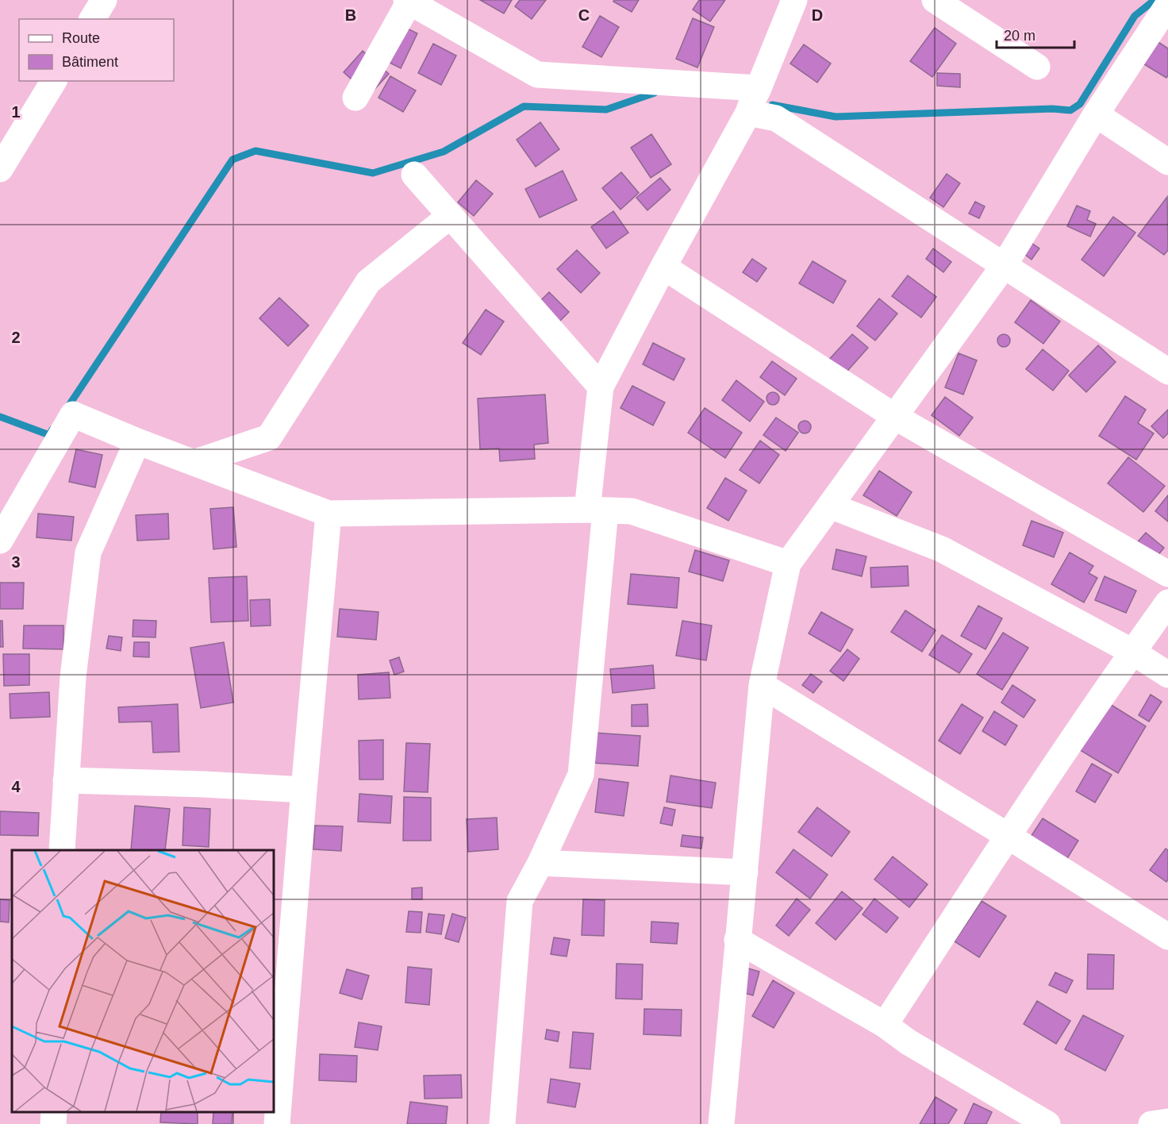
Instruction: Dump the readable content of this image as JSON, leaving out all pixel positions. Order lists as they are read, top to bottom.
{
  "legend": ["Route", "Bâtiment"],
  "scale_bar": "20 m",
  "grid": {
    "columns": ["B", "C", "D"],
    "rows": [
      "1",
      "2",
      "3",
      "4"
    ]
  }
}
